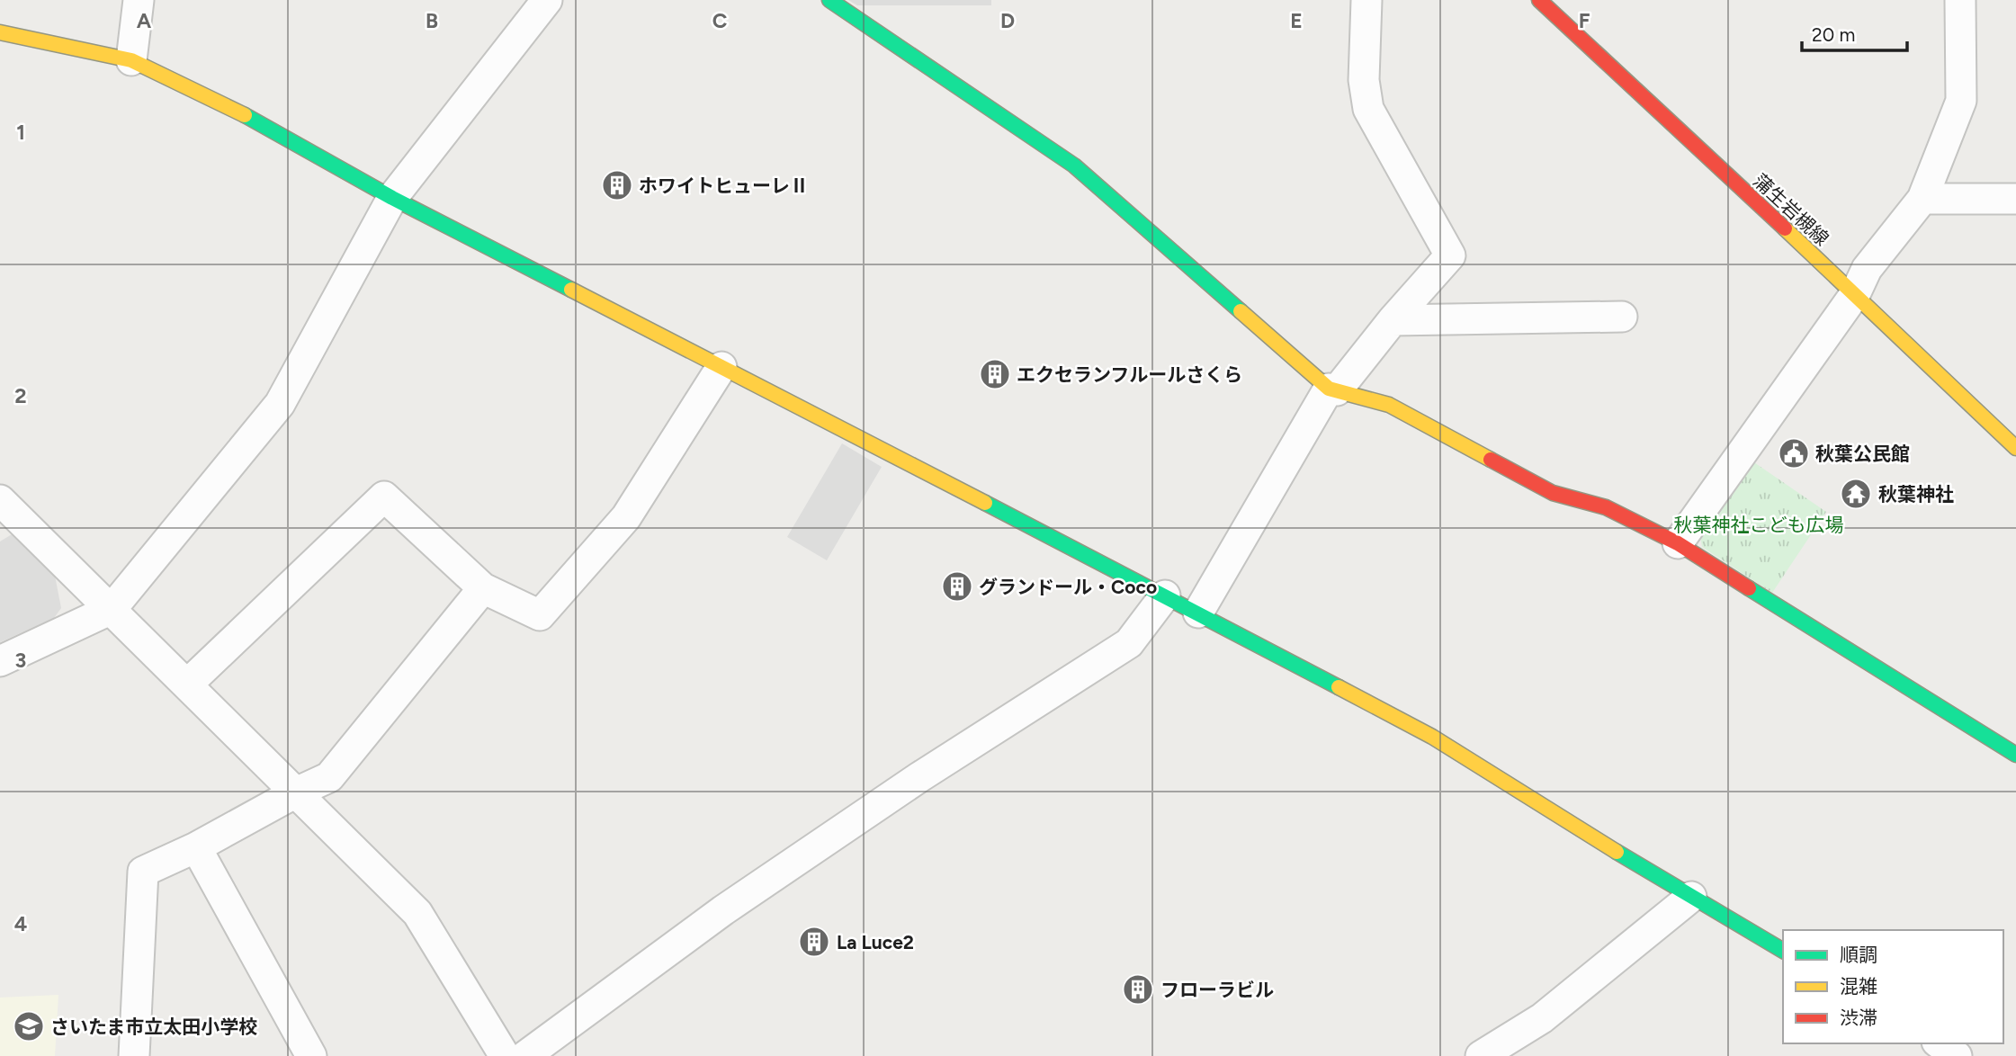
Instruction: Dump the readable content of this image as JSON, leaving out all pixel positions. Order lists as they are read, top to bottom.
{
  "streets": {
    "street": ["蒲生岩槻線"]
  },
  "parks": ["秋葉神社こども広場"],
  "places": {
    "building": [
      "ホワイトヒューレⅡ",
      "エクセランフルールさくら",
      "グランドール・Coco",
      "La Luce2",
      "フローラビル"
    ],
    "public building": ["秋葉公民館"],
    "temple": ["秋葉神社"],
    "school or university": ["さいたま市立太田小学校"]
  },
  "legend": ["順調", "混雑", "渋滞"],
  "scale_bar": "20 m",
  "grid": {
    "columns": [
      "A",
      "B",
      "C",
      "D",
      "E",
      "F"
    ],
    "rows": [
      "1",
      "2",
      "3",
      "4"
    ]
  }
}
